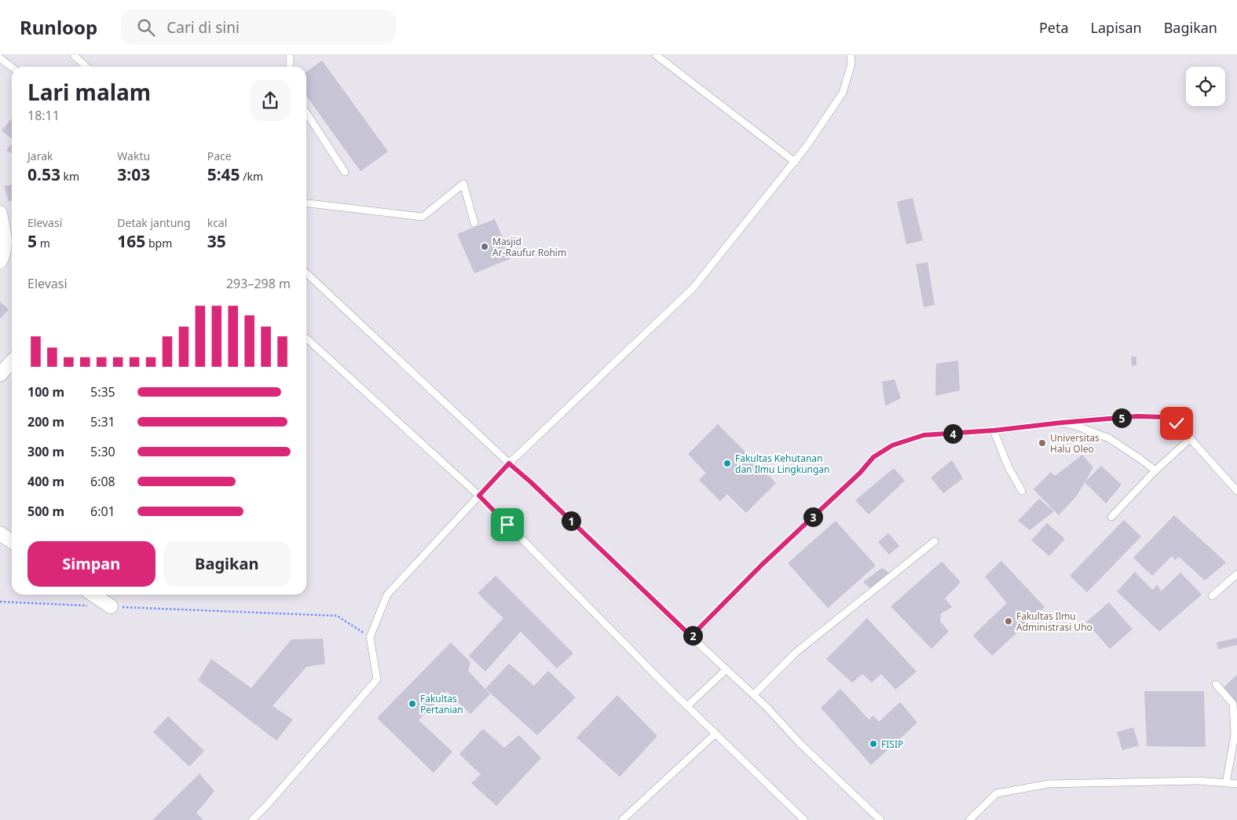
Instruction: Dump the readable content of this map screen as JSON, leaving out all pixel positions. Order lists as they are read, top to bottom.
{
  "places": [
    "Masjid Ar-Raufur Rohim",
    "Universitas Halu Oleo",
    "Fakultas Kehutanan dan Ilmu Lingkungan",
    "Fakultas Ilmu Administrasi Uho",
    "Fakultas Pertanian",
    "FISIP"
  ],
  "page": {
    "header": "Runloop",
    "search": "Cari di sini",
    "nav": ["Peta", "Lapisan", "Bagikan"],
    "heading": ["Lari malam", "18:11"],
    "stats": [
      ["Jarak", "0.53 km"],
      ["Waktu", "3:03"],
      ["Pace", "5:45 /km"],
      ["Elevasi", "5 m"],
      ["Detak jantung", "165 bpm"],
      ["kcal", "35"]
    ],
    "chart": ["Elevasi", "293–298 m"],
    "list": [
      {
        "name": "100 m",
        "note": "5:35"
      },
      {
        "name": "200 m",
        "note": "5:31"
      },
      {
        "name": "300 m",
        "note": "5:30"
      },
      {
        "name": "400 m",
        "note": "6:08"
      },
      {
        "name": "500 m",
        "note": "6:01"
      }
    ],
    "pins": [
      "5",
      "4",
      "3",
      "1",
      "2"
    ],
    "buttons": ["Simpan", "Bagikan"]
  }
}
